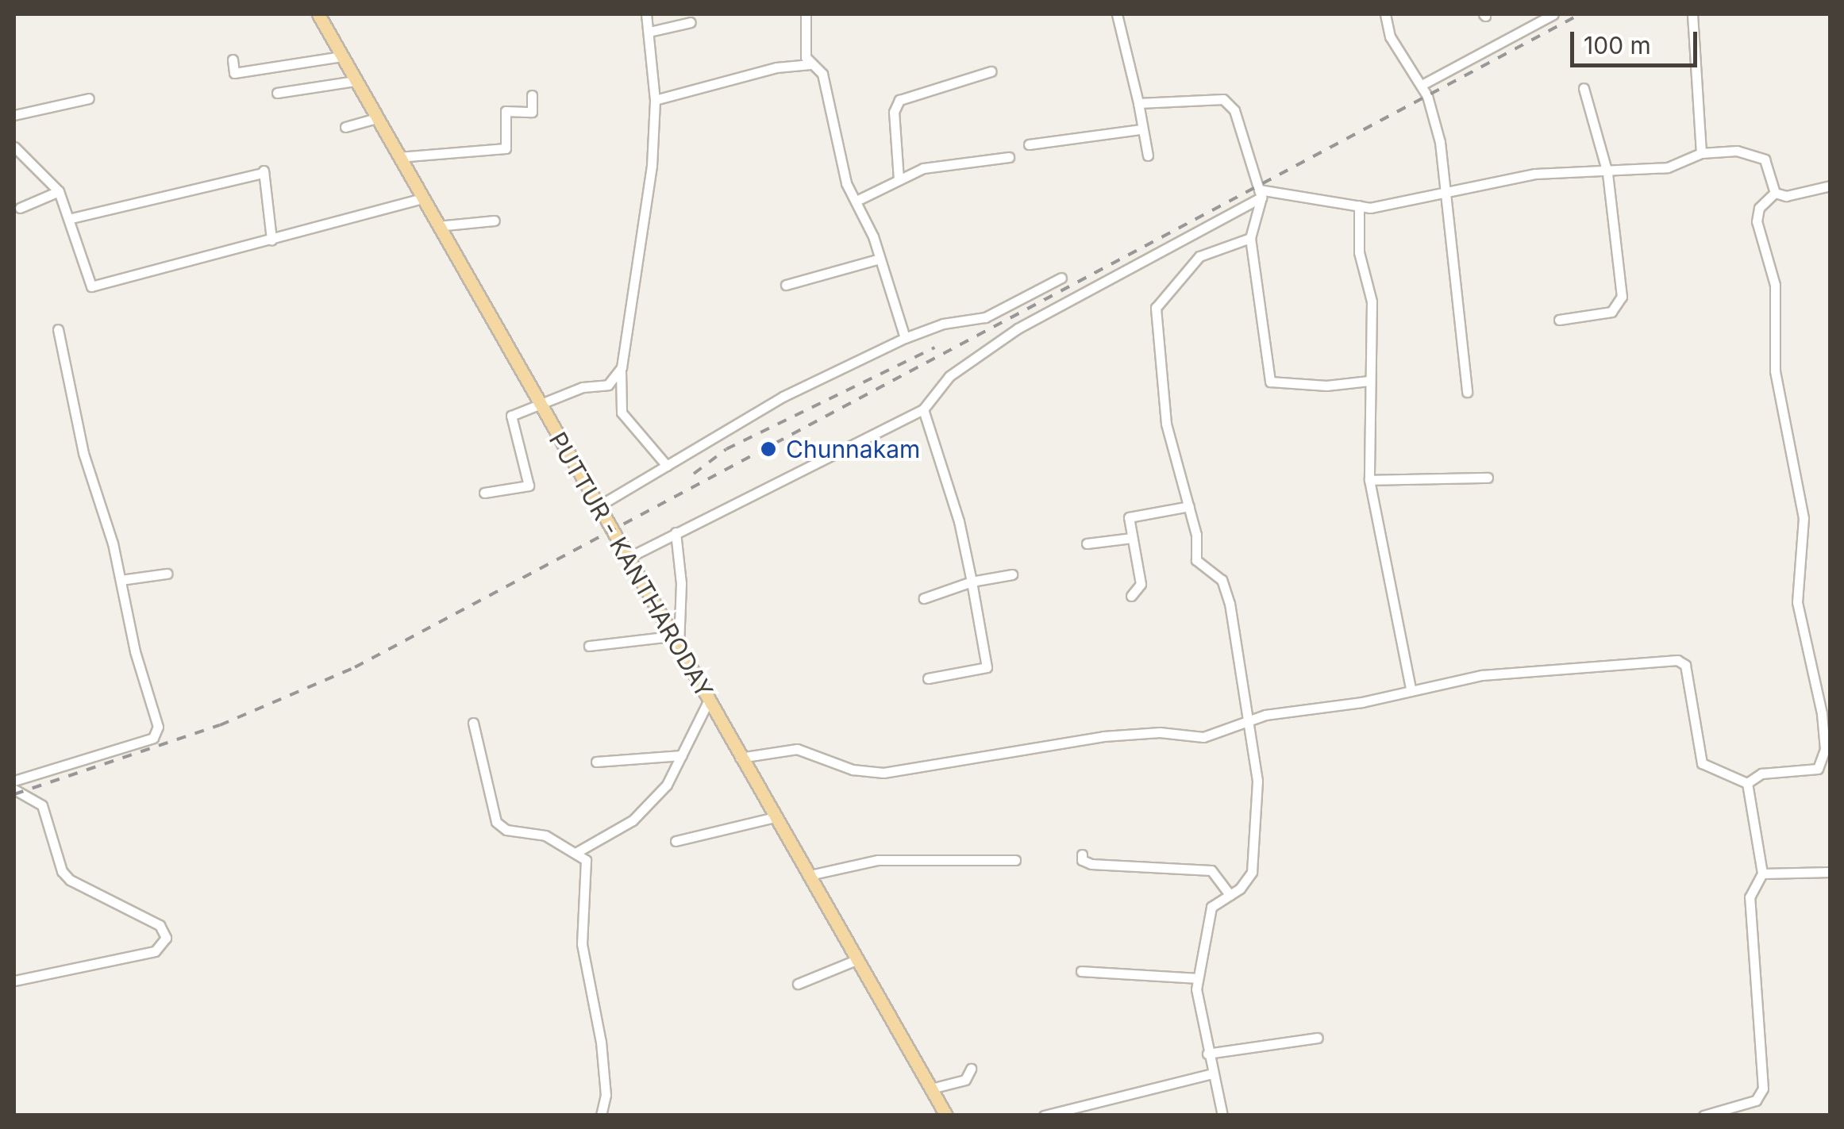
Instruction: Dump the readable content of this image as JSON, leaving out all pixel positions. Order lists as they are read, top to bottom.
{
  "streets": {
    "main road": ["PUTTUR - KANTHARODAY"]
  },
  "places": ["Chunnakam"],
  "scale_bar": "100 m"
}
